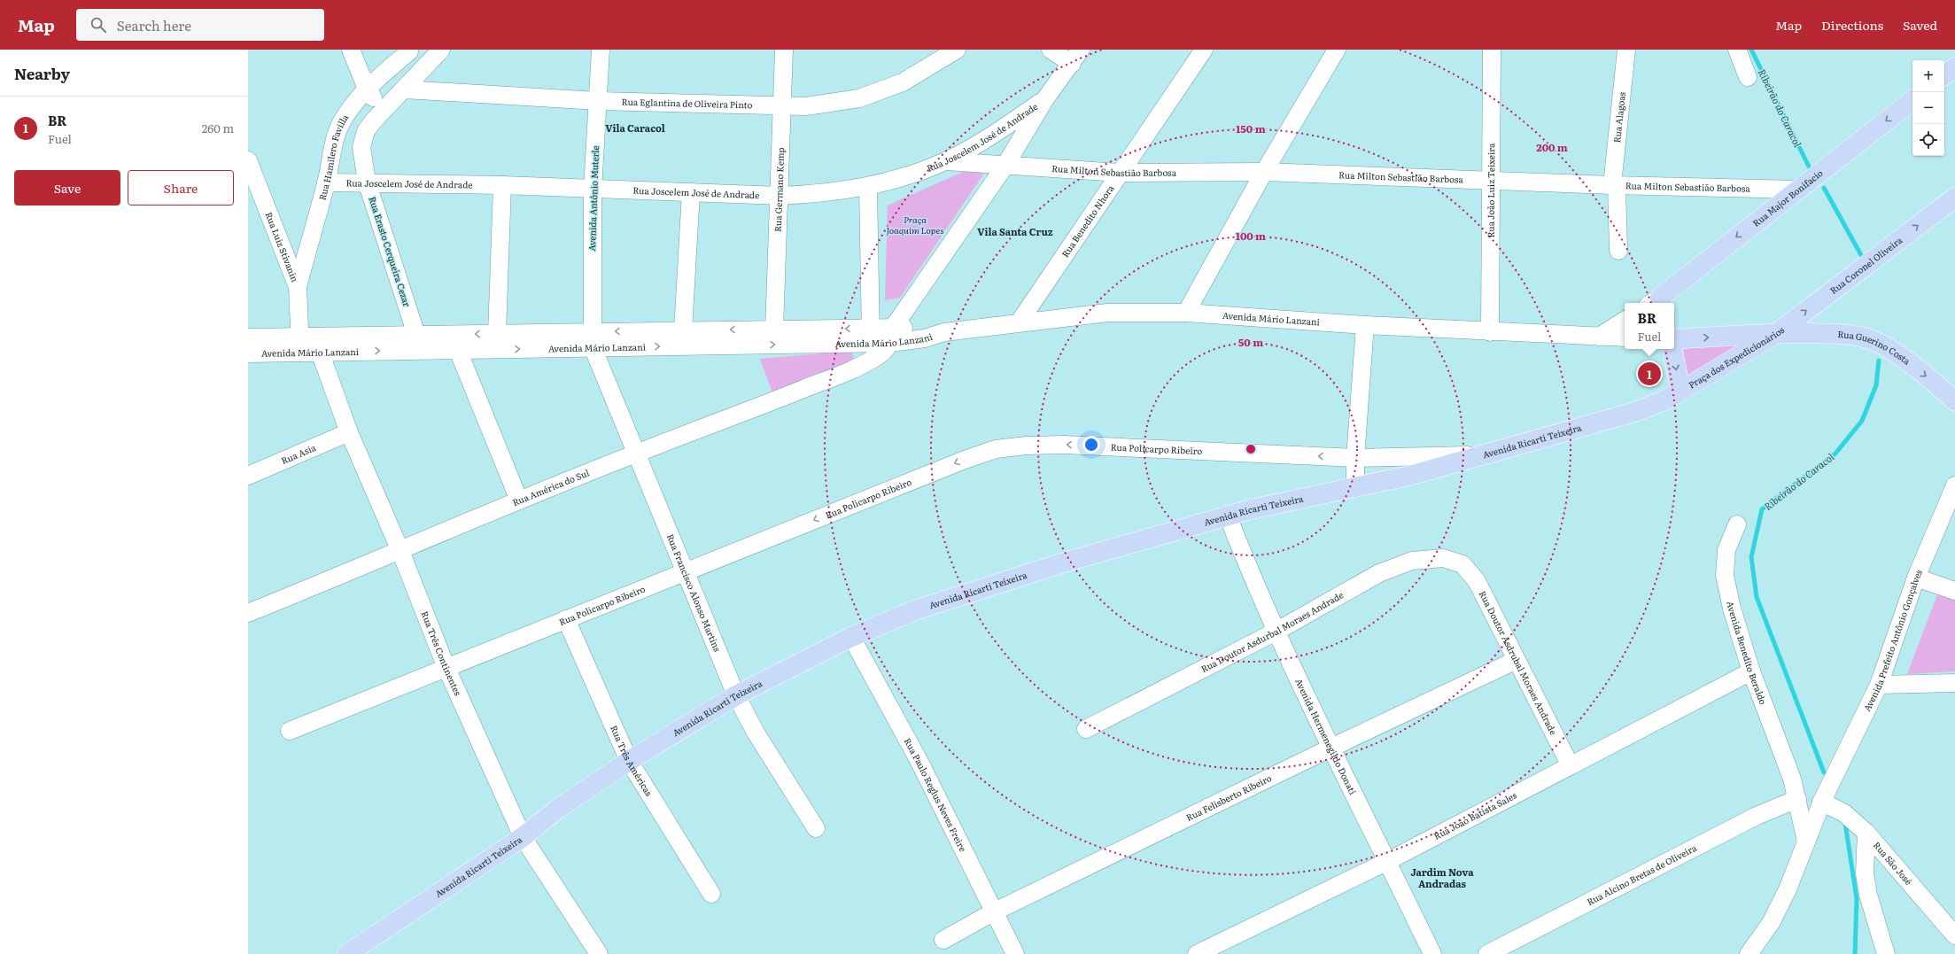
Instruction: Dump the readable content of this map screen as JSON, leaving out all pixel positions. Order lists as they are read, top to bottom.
{
  "streets": {
    "main road": [
      "Rua Major Bonifacio",
      "Rua Coronel Oliveira",
      "Rua Guerino Costa",
      "Praça dos Expedicionários",
      "Avenida Ricarti Teixeira"
    ],
    "street": [
      "Rua Eglantina de Oliveira Pinto",
      "Rua Alagoas",
      "Rua Joscelem José de Andrade",
      "Rua Hamilero Favilla",
      "Rua Milton Sebastião Barbosa",
      "Rua Germano Kemp",
      "Rua João Luiz Teixeira",
      "Avenida Antônio Muterle",
      "Rua Benedito Nhora",
      "Rua Luiz Stivanin",
      "Rua Erasto Cerqueira Cezar",
      "Avenida Mário Lanzani",
      "Rua Policarpo Ribeiro",
      "Rua Asia",
      "Rua América do Sul",
      "Rua Francisco Alonso Martins",
      "Rua Doutor Asdurbal Moraes Andrade",
      "Avenida Prefeito Antônio Gonçalves",
      "Avenida Benedito Beraldo",
      "Rua Três Continentes",
      "Rua Doutor Asdrubal Moraes Andrade",
      "Avenida Hermenegildo Donati",
      "Rua Três Américas",
      "Rua Paulo Reglus Neves Freire",
      "Rua Felisberto Ribeiro",
      "Rua João Batista Sales",
      "Rua São José",
      "Rua Alcino Bretas de Oliveira"
    ]
  },
  "crossings": [
    ["Rua Eglantina de Oliveira Pinto", "Rua Germano Kemp"],
    ["Rua Eglantina de Oliveira Pinto", "Avenida Antônio Muterle"],
    ["Rua Eglantina de Oliveira Pinto", "Rua Erasto Cerqueira Cezar"],
    ["Rua Alagoas", "Rua Milton Sebastião Barbosa"],
    ["Rua Joscelem José de Andrade", "Rua Hamilero Favilla"],
    ["Rua Joscelem José de Andrade", "Rua Milton Sebastião Barbosa"],
    ["Rua Joscelem José de Andrade", "Rua Germano Kemp"],
    ["Rua Joscelem José de Andrade", "Avenida Antônio Muterle"],
    ["Rua Joscelem José de Andrade", "Rua Erasto Cerqueira Cezar"],
    ["Rua Hamilero Favilla", "Rua Luiz Stivanin"],
    ["Rua Milton Sebastião Barbosa", "Rua João Luiz Teixeira"],
    ["Rua Milton Sebastião Barbosa", "Rua Major Bonifacio"],
    ["Rua Milton Sebastião Barbosa", "Rua Benedito Nhora"],
    ["Rua Germano Kemp", "Avenida Mário Lanzani"],
    ["Rua João Luiz Teixeira", "Avenida Mário Lanzani"],
    ["Avenida Antônio Muterle", "Avenida Mário Lanzani"],
    ["Avenida Antônio Muterle", "Rua Francisco Alonso Martins"],
    ["Rua Benedito Nhora", "Avenida Mário Lanzani"],
    ["Rua Luiz Stivanin", "Avenida Mário Lanzani"],
    ["Rua Luiz Stivanin", "Rua Três Continentes"],
    ["Rua Erasto Cerqueira Cezar", "Avenida Mário Lanzani"],
    ["Rua Coronel Oliveira", "Rua Guerino Costa"],
    ["Rua Coronel Oliveira", "Praça dos Expedicionários"],
    ["Avenida Mário Lanzani", "Rua América do Sul"],
    ["Avenida Mário Lanzani", "Rua Francisco Alonso Martins"],
    ["Avenida Mário Lanzani", "Rua Três Continentes"],
    ["Rua Guerino Costa", "Praça dos Expedicionários"],
    ["Praça dos Expedicionários", "Avenida Ricarti Teixeira"],
    ["Avenida Ricarti Teixeira", "Rua Policarpo Ribeiro"],
    ["Avenida Ricarti Teixeira", "Rua Francisco Alonso Martins"],
    ["Avenida Ricarti Teixeira", "Rua Três Continentes"],
    ["Avenida Ricarti Teixeira", "Avenida Hermenegildo Donati"],
    ["Avenida Ricarti Teixeira", "Rua Três Américas"],
    ["Avenida Ricarti Teixeira", "Rua Paulo Reglus Neves Freire"],
    ["Rua Policarpo Ribeiro", "Rua Francisco Alonso Martins"],
    ["Rua Policarpo Ribeiro", "Rua Três Continentes"],
    ["Rua Policarpo Ribeiro", "Rua Três Américas"],
    ["Rua Asia", "Rua Três Continentes"],
    ["Rua América do Sul", "Rua Francisco Alonso Martins"],
    ["Rua América do Sul", "Rua Três Continentes"],
    ["Rua Doutor Asdurbal Moraes Andrade", "Rua Doutor Asdrubal Moraes Andrade"],
    ["Rua Doutor Asdurbal Moraes Andrade", "Avenida Hermenegildo Donati"],
    ["Avenida Prefeito Antônio Gonçalves", "Avenida Benedito Beraldo"],
    ["Avenida Prefeito Antônio Gonçalves", "Rua São José"],
    ["Avenida Benedito Beraldo", "Rua João Batista Sales"],
    ["Avenida Benedito Beraldo", "Rua Alcino Bretas de Oliveira"],
    ["Rua Doutor Asdrubal Moraes Andrade", "Rua Felisberto Ribeiro"],
    ["Rua Doutor Asdrubal Moraes Andrade", "Rua João Batista Sales"],
    ["Avenida Hermenegildo Donati", "Rua Felisberto Ribeiro"],
    ["Avenida Hermenegildo Donati", "Rua João Batista Sales"],
    ["Rua Paulo Reglus Neves Freire", "Rua Felisberto Ribeiro"]
  ],
  "one_way": [
    "Rua Major Bonifacio",
    "Rua Coronel Oliveira",
    "Rua Guerino Costa",
    "Praça dos Expedicionários",
    "Rua Policarpo Ribeiro"
  ],
  "districts": ["Vila Caracol", "Vila Santa Cruz", "Jardim Nova Andradas"],
  "water": ["Ribeirão do Caracol"],
  "parks": ["Praça Joaquim Lopes"],
  "page": {
    "header": "Map",
    "search": "Search here",
    "nav": ["Map", "Directions", "Saved"],
    "heading": "Nearby",
    "map_buttons": ["+", "−"],
    "list": [
      {
        "mark": "1",
        "name": "BR",
        "note": "Fuel",
        "value": "260 m"
      }
    ],
    "buttons": ["Save", "Share"],
    "popup": ["BR", "Fuel"],
    "pins": "1"
  },
  "rings": [
    "150 m",
    "200 m",
    "100 m",
    "50 m"
  ]
}
